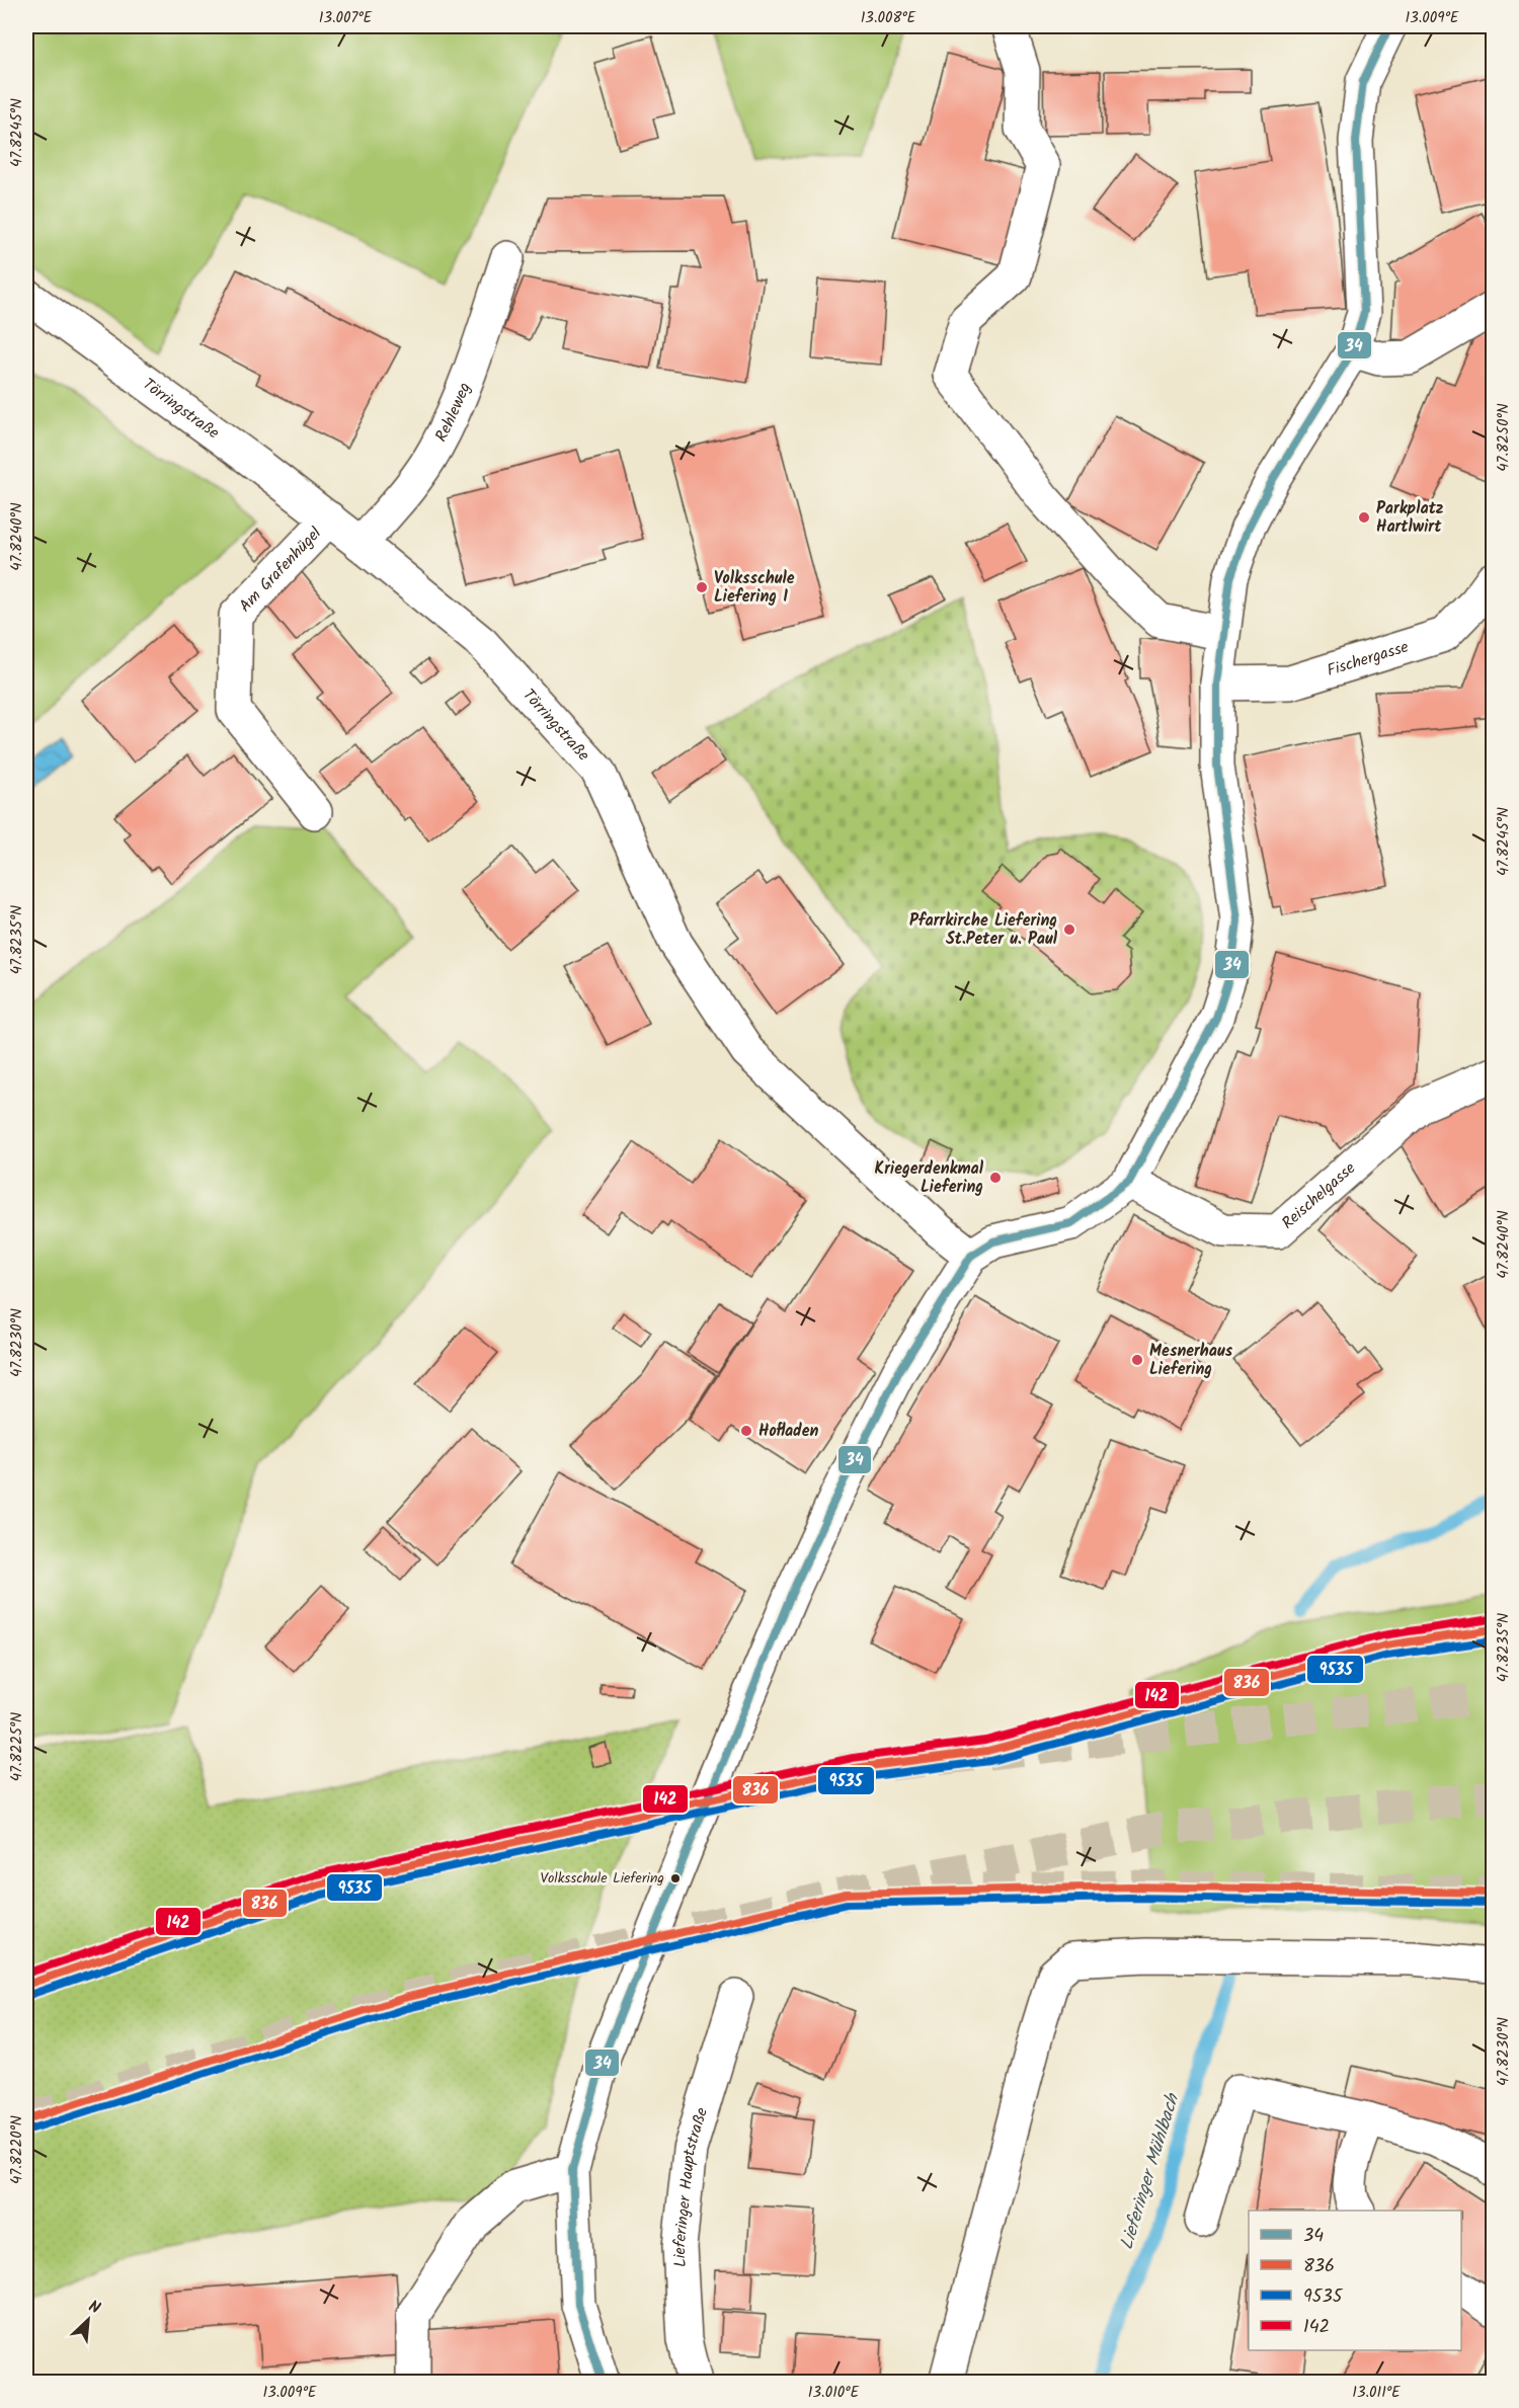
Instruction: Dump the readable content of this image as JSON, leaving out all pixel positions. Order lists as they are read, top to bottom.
{
  "streets": {
    "street": [
      "Törringstraße",
      "Rehleweg",
      "Am Grafenhügel",
      "Fischergasse",
      "Reischelgasse",
      "Lieferinger Hauptstraße"
    ]
  },
  "crossings": [
    ["Törringstraße", "Rehleweg"],
    ["Törringstraße", "Am Grafenhügel"]
  ],
  "water": ["Lieferinger Mühlbach"],
  "places": [
    "Parkplatz Hartlwirt",
    "Volksschule Liefering I",
    "Pfarrkirche Liefering St.Peter u. Paul",
    "Kriegerdenkmal Liefering",
    "Mesnerhaus Liefering",
    "Hofladen",
    "Volksschule Liefering"
  ],
  "lines": [
    "transit line 34",
    "transit line 142",
    "transit line 836",
    "transit line 9535"
  ],
  "legend": [
    "34",
    "836",
    "9535",
    "142"
  ],
  "north": "top right",
  "coordinates": [
    "13.007°E",
    "13.008°E",
    "13.009°E",
    "47.8245°N",
    "47.8250°N",
    "47.8240°N",
    "47.8235°N",
    "47.8230°N",
    "47.8225°N",
    "47.8220°N",
    "13.010°E",
    "13.011°E"
  ]
}
